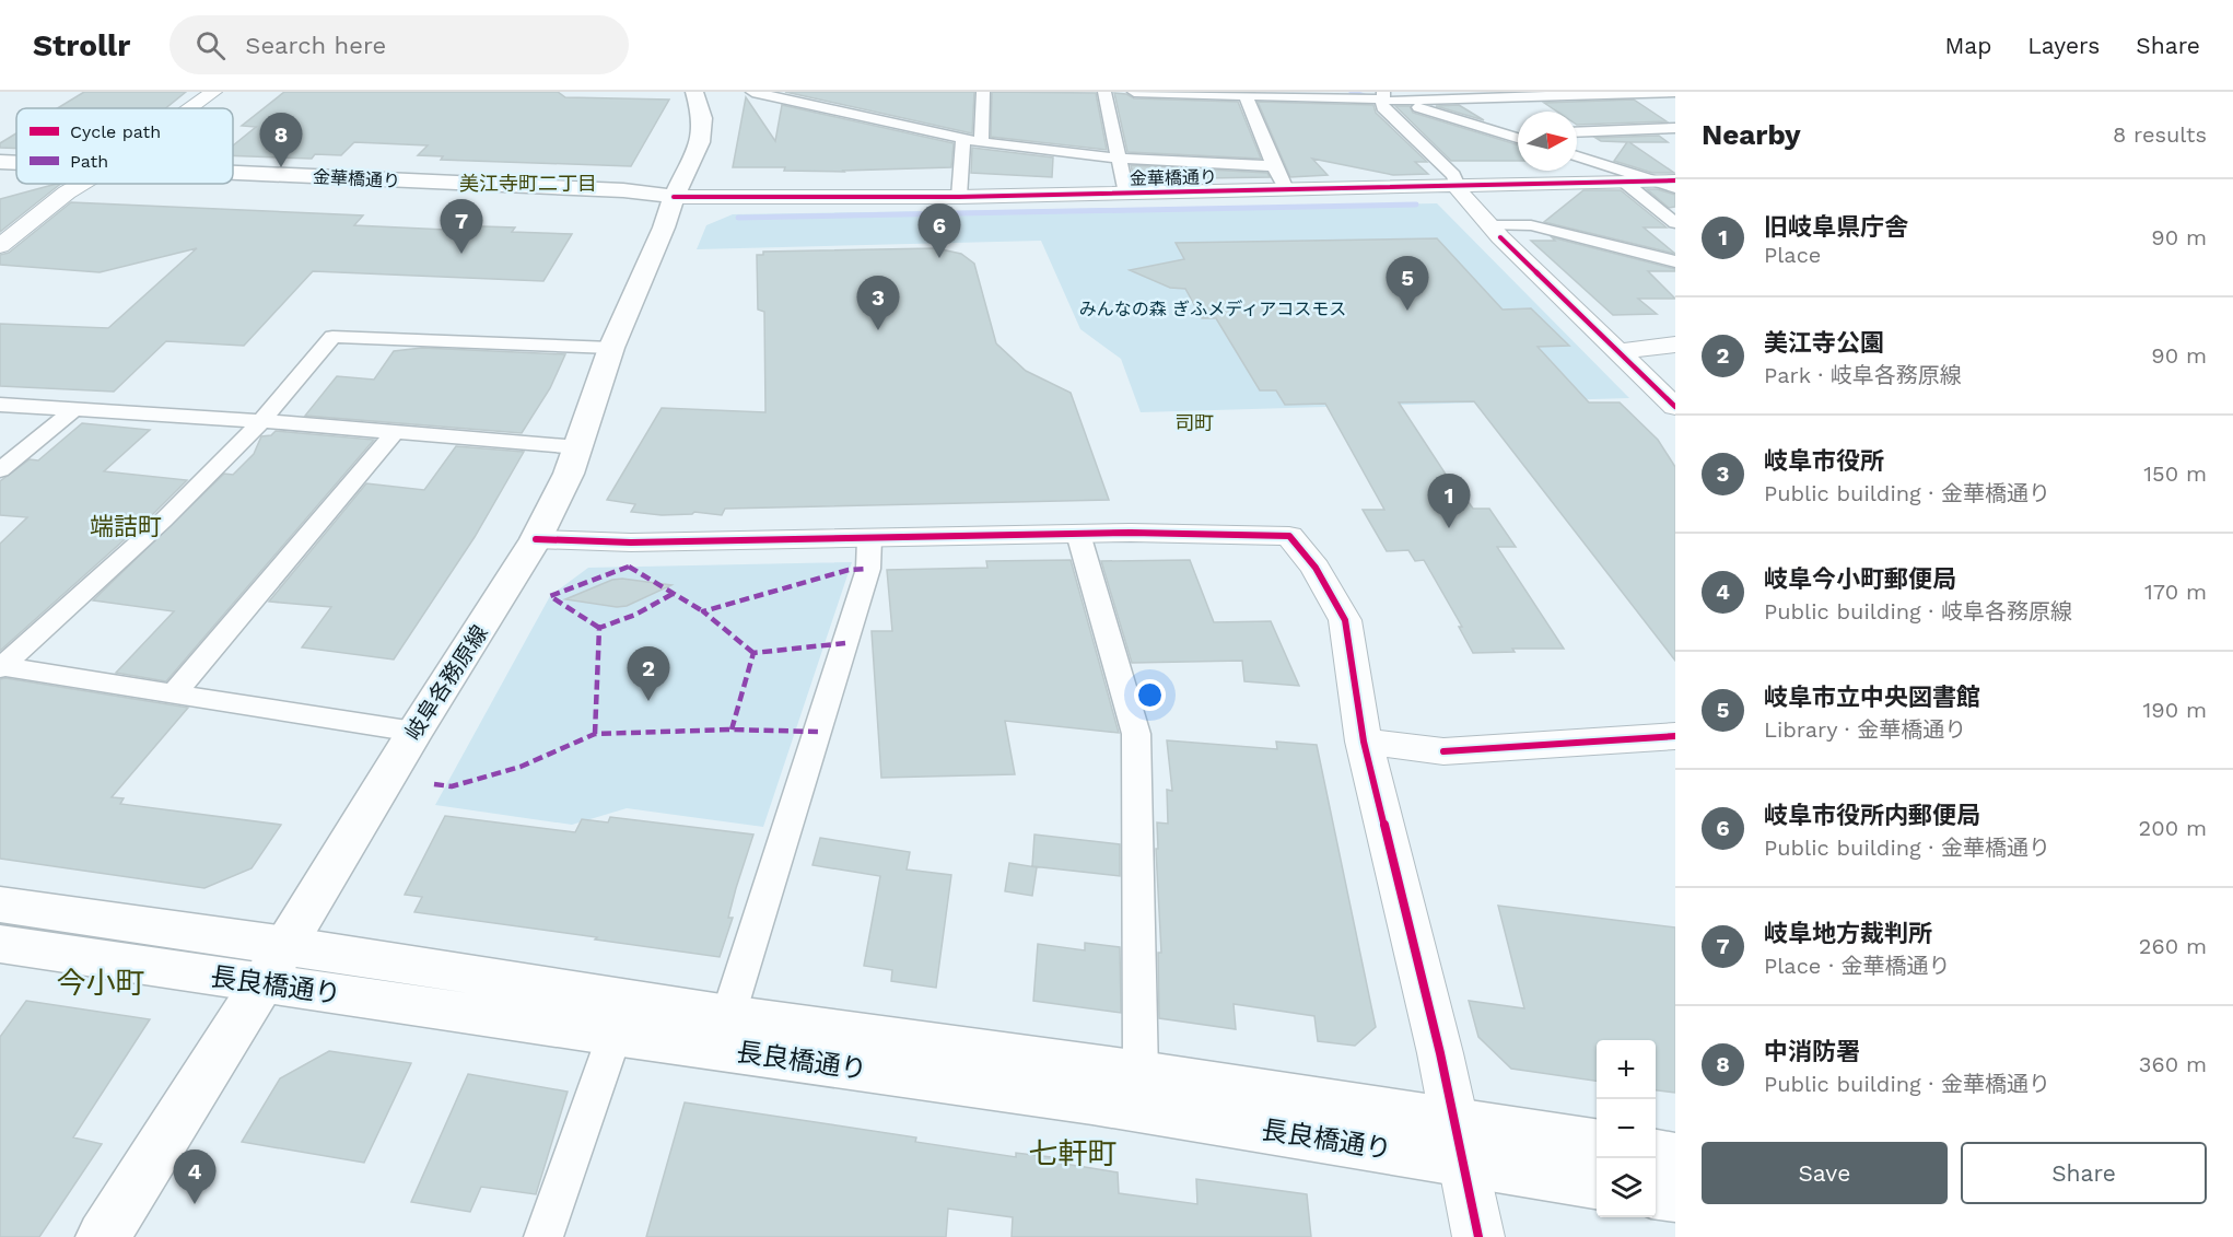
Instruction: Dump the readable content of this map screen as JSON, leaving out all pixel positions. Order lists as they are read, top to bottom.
{
  "streets": {
    "main road": ["金華橋通り", "岐阜各務原線", "長良橋通り"]
  },
  "crossings": [
    ["金華橋通り", "岐阜各務原線"],
    ["岐阜各務原線", "長良橋通り"]
  ],
  "districts": [
    "美江寺町二丁目",
    "司町",
    "端詰町",
    "今小町",
    "七軒町"
  ],
  "parks": ["みんなの森 ぎふメディアコスモス"],
  "legend": ["Cycle path", "Path"],
  "north": "right",
  "page": {
    "header": "Strollr",
    "search": "Search here",
    "nav": ["Map", "Layers", "Share"],
    "heading": ["Nearby", "8 results"],
    "pins": [
      "8",
      "7",
      "6",
      "5",
      "3",
      "1",
      "2",
      "4"
    ],
    "list": [
      {
        "mark": "1",
        "name": "旧岐阜県庁舎",
        "note": "Place",
        "value": "90 m"
      },
      {
        "mark": "2",
        "name": "美江寺公園",
        "note": "Park · 岐阜各務原線",
        "value": "90 m"
      },
      {
        "mark": "3",
        "name": "岐阜市役所",
        "note": "Public building · 金華橋通り",
        "value": "150 m"
      },
      {
        "mark": "4",
        "name": "岐阜今小町郵便局",
        "note": "Public building · 岐阜各務原線",
        "value": "170 m"
      },
      {
        "mark": "5",
        "name": "岐阜市立中央図書館",
        "note": "Library · 金華橋通り",
        "value": "190 m"
      },
      {
        "mark": "6",
        "name": "岐阜市役所内郵便局",
        "note": "Public building · 金華橋通り",
        "value": "200 m"
      },
      {
        "mark": "7",
        "name": "岐阜地方裁判所",
        "note": "Place · 金華橋通り",
        "value": "260 m"
      },
      {
        "mark": "8",
        "name": "中消防署",
        "note": "Public building · 金華橋通り",
        "value": "360 m"
      }
    ],
    "map_buttons": ["+", "−"],
    "buttons": ["Save", "Share"]
  }
}
